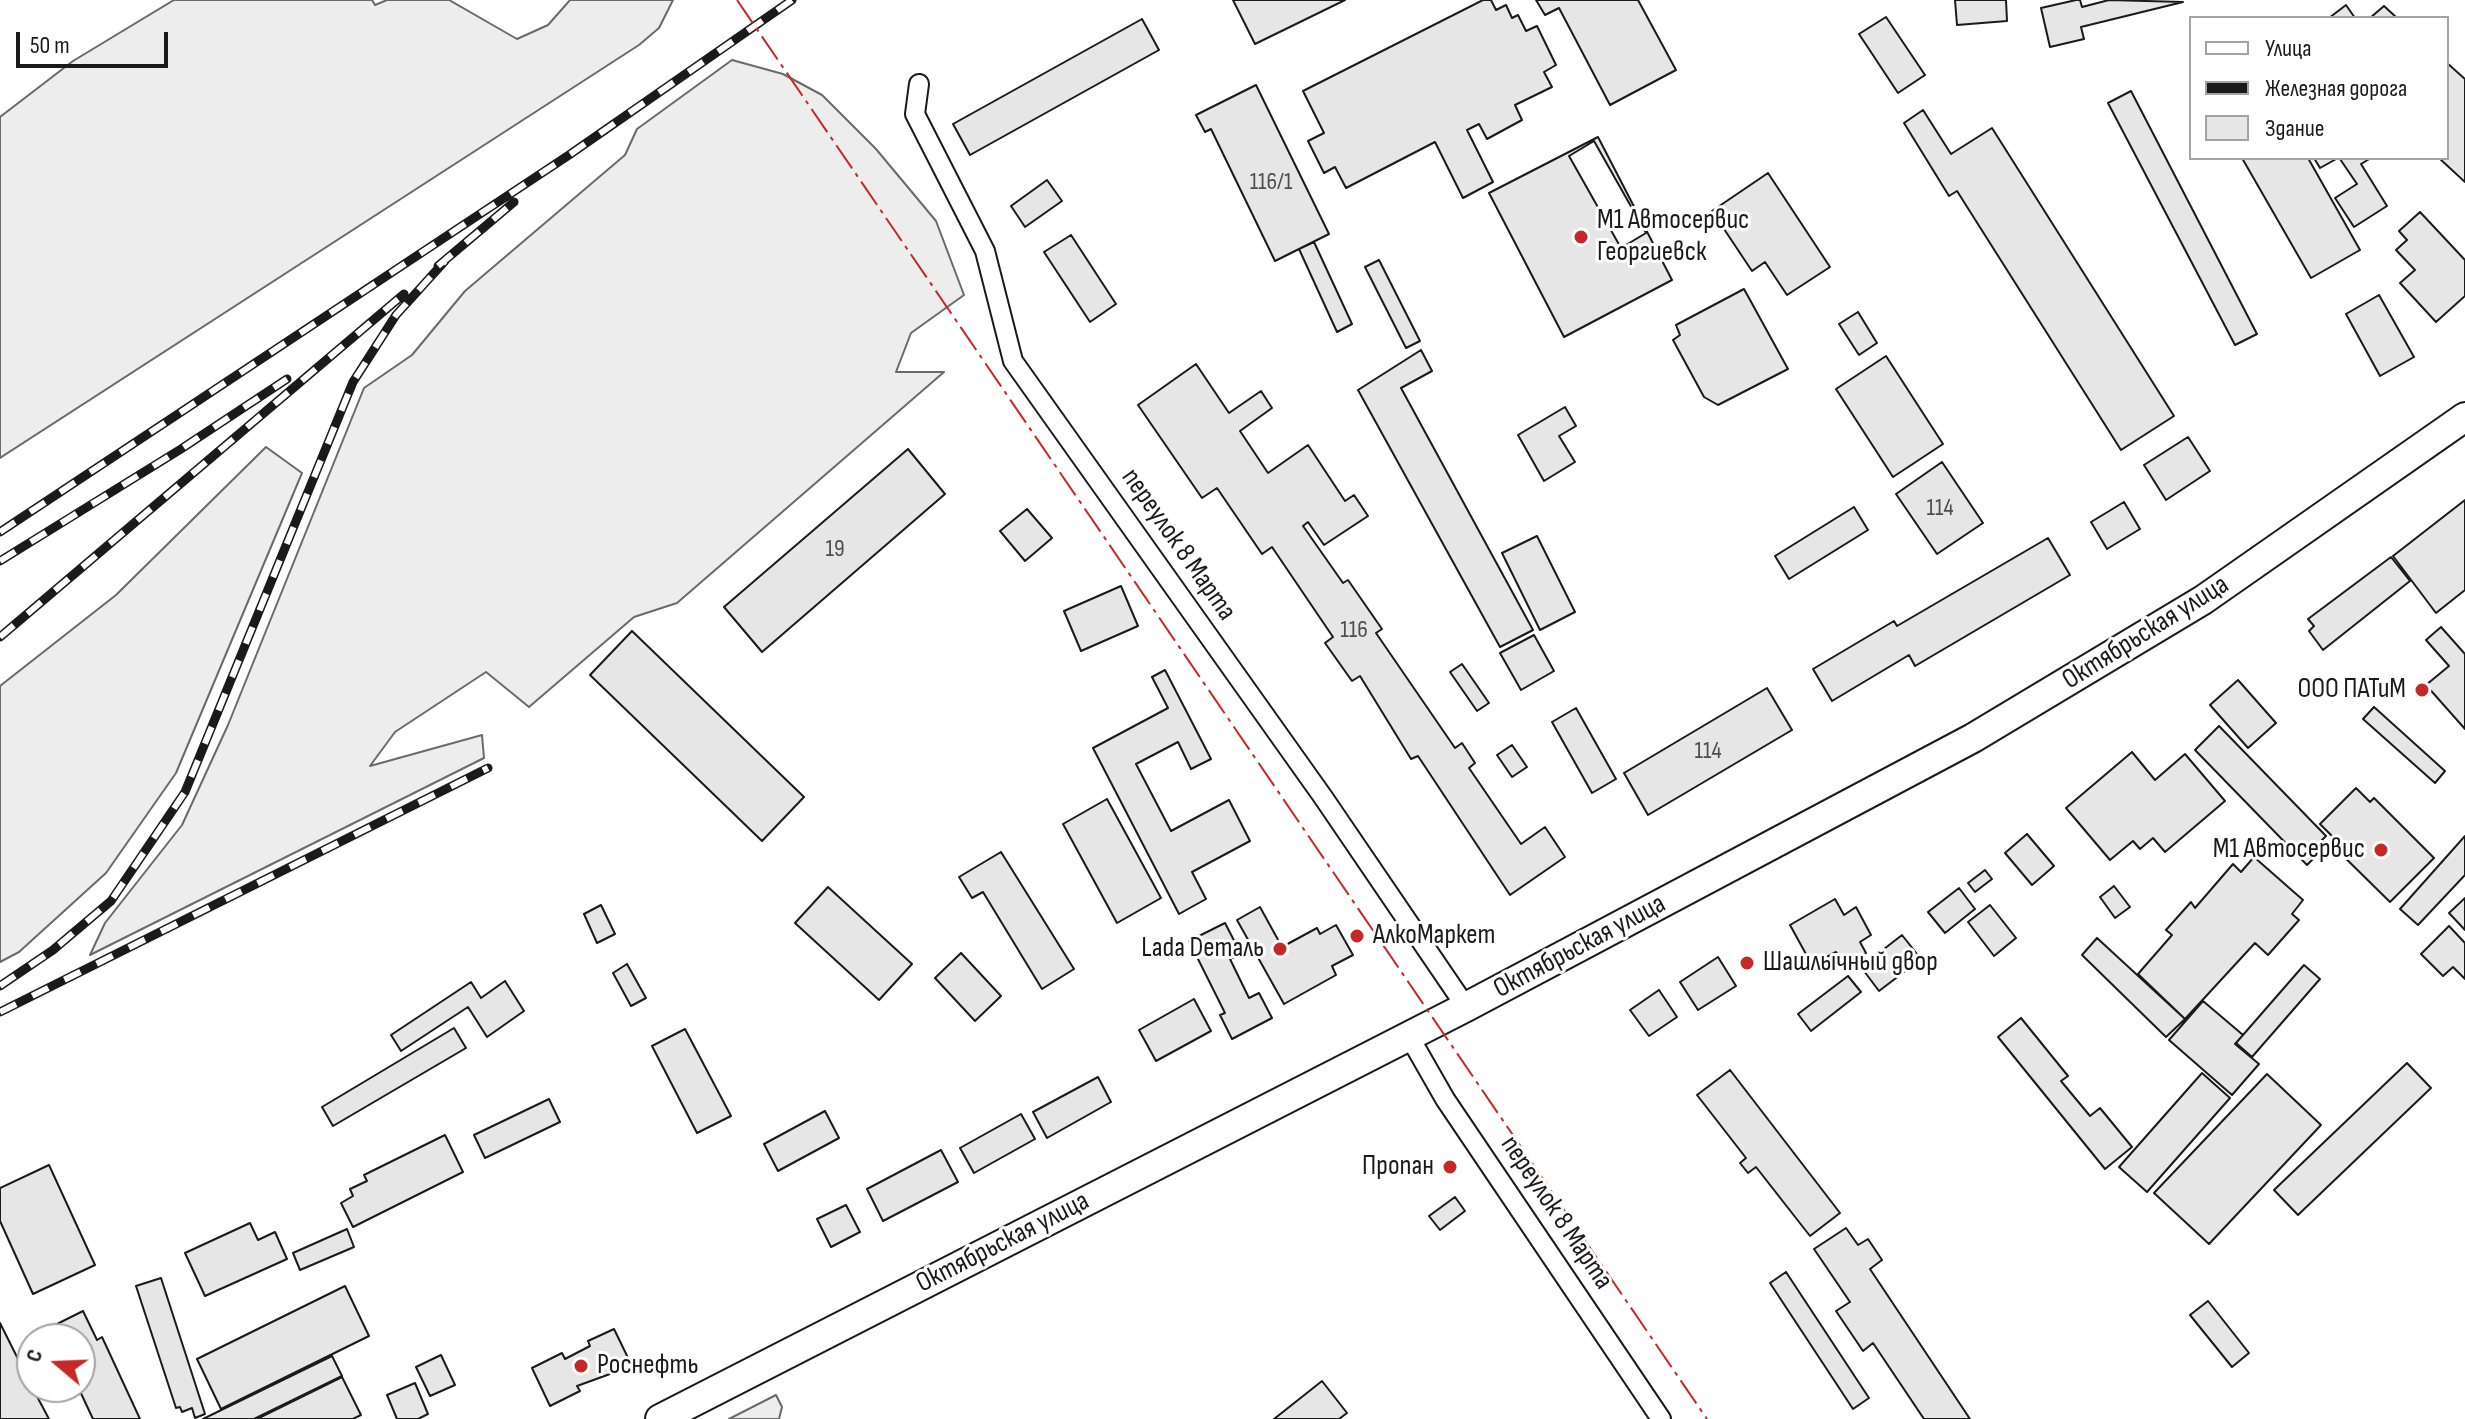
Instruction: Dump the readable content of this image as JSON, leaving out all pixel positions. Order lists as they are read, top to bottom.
{
  "streets": {
    "main road": ["Октябрьская улица"],
    "street": ["переулок 8 Марта"]
  },
  "crossings": [
    ["переулок 8 Марта", "Октябрьская улица"]
  ],
  "places": [
    "М1 Автосервис Георгиевск",
    "ООО ПАТиМ",
    "М1 Автосервис",
    "АлкоМаркет",
    "Lada Dеталь",
    "Шашлычный двор",
    "Пропан",
    "Роснефть"
  ],
  "house_numbers": [
    "116/1",
    "114",
    "19",
    "116",
    "114"
  ],
  "legend": ["Улица", "Железная дорога", "Здание"],
  "scale_bar": "50 m",
  "north": "left"
}
